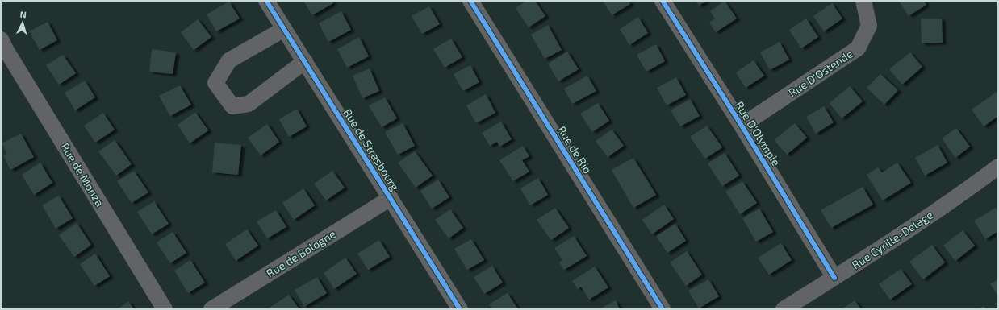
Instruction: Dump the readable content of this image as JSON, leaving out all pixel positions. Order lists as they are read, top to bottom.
{
  "streets": {
    "street": [
      "Rue D'Ostende",
      "Rue D'Olympie",
      "Rue de Strasbourg",
      "Rue de Rio",
      "Rue de Monza",
      "Rue Cyrille-Delage",
      "Rue de Bologne"
    ]
  },
  "crossings": [
    ["Rue D'Ostende", "Rue D'Olympie"],
    ["Rue D'Olympie", "Rue Cyrille-Delage"],
    ["Rue de Strasbourg", "Rue de Bologne"]
  ],
  "north": "top"
}
